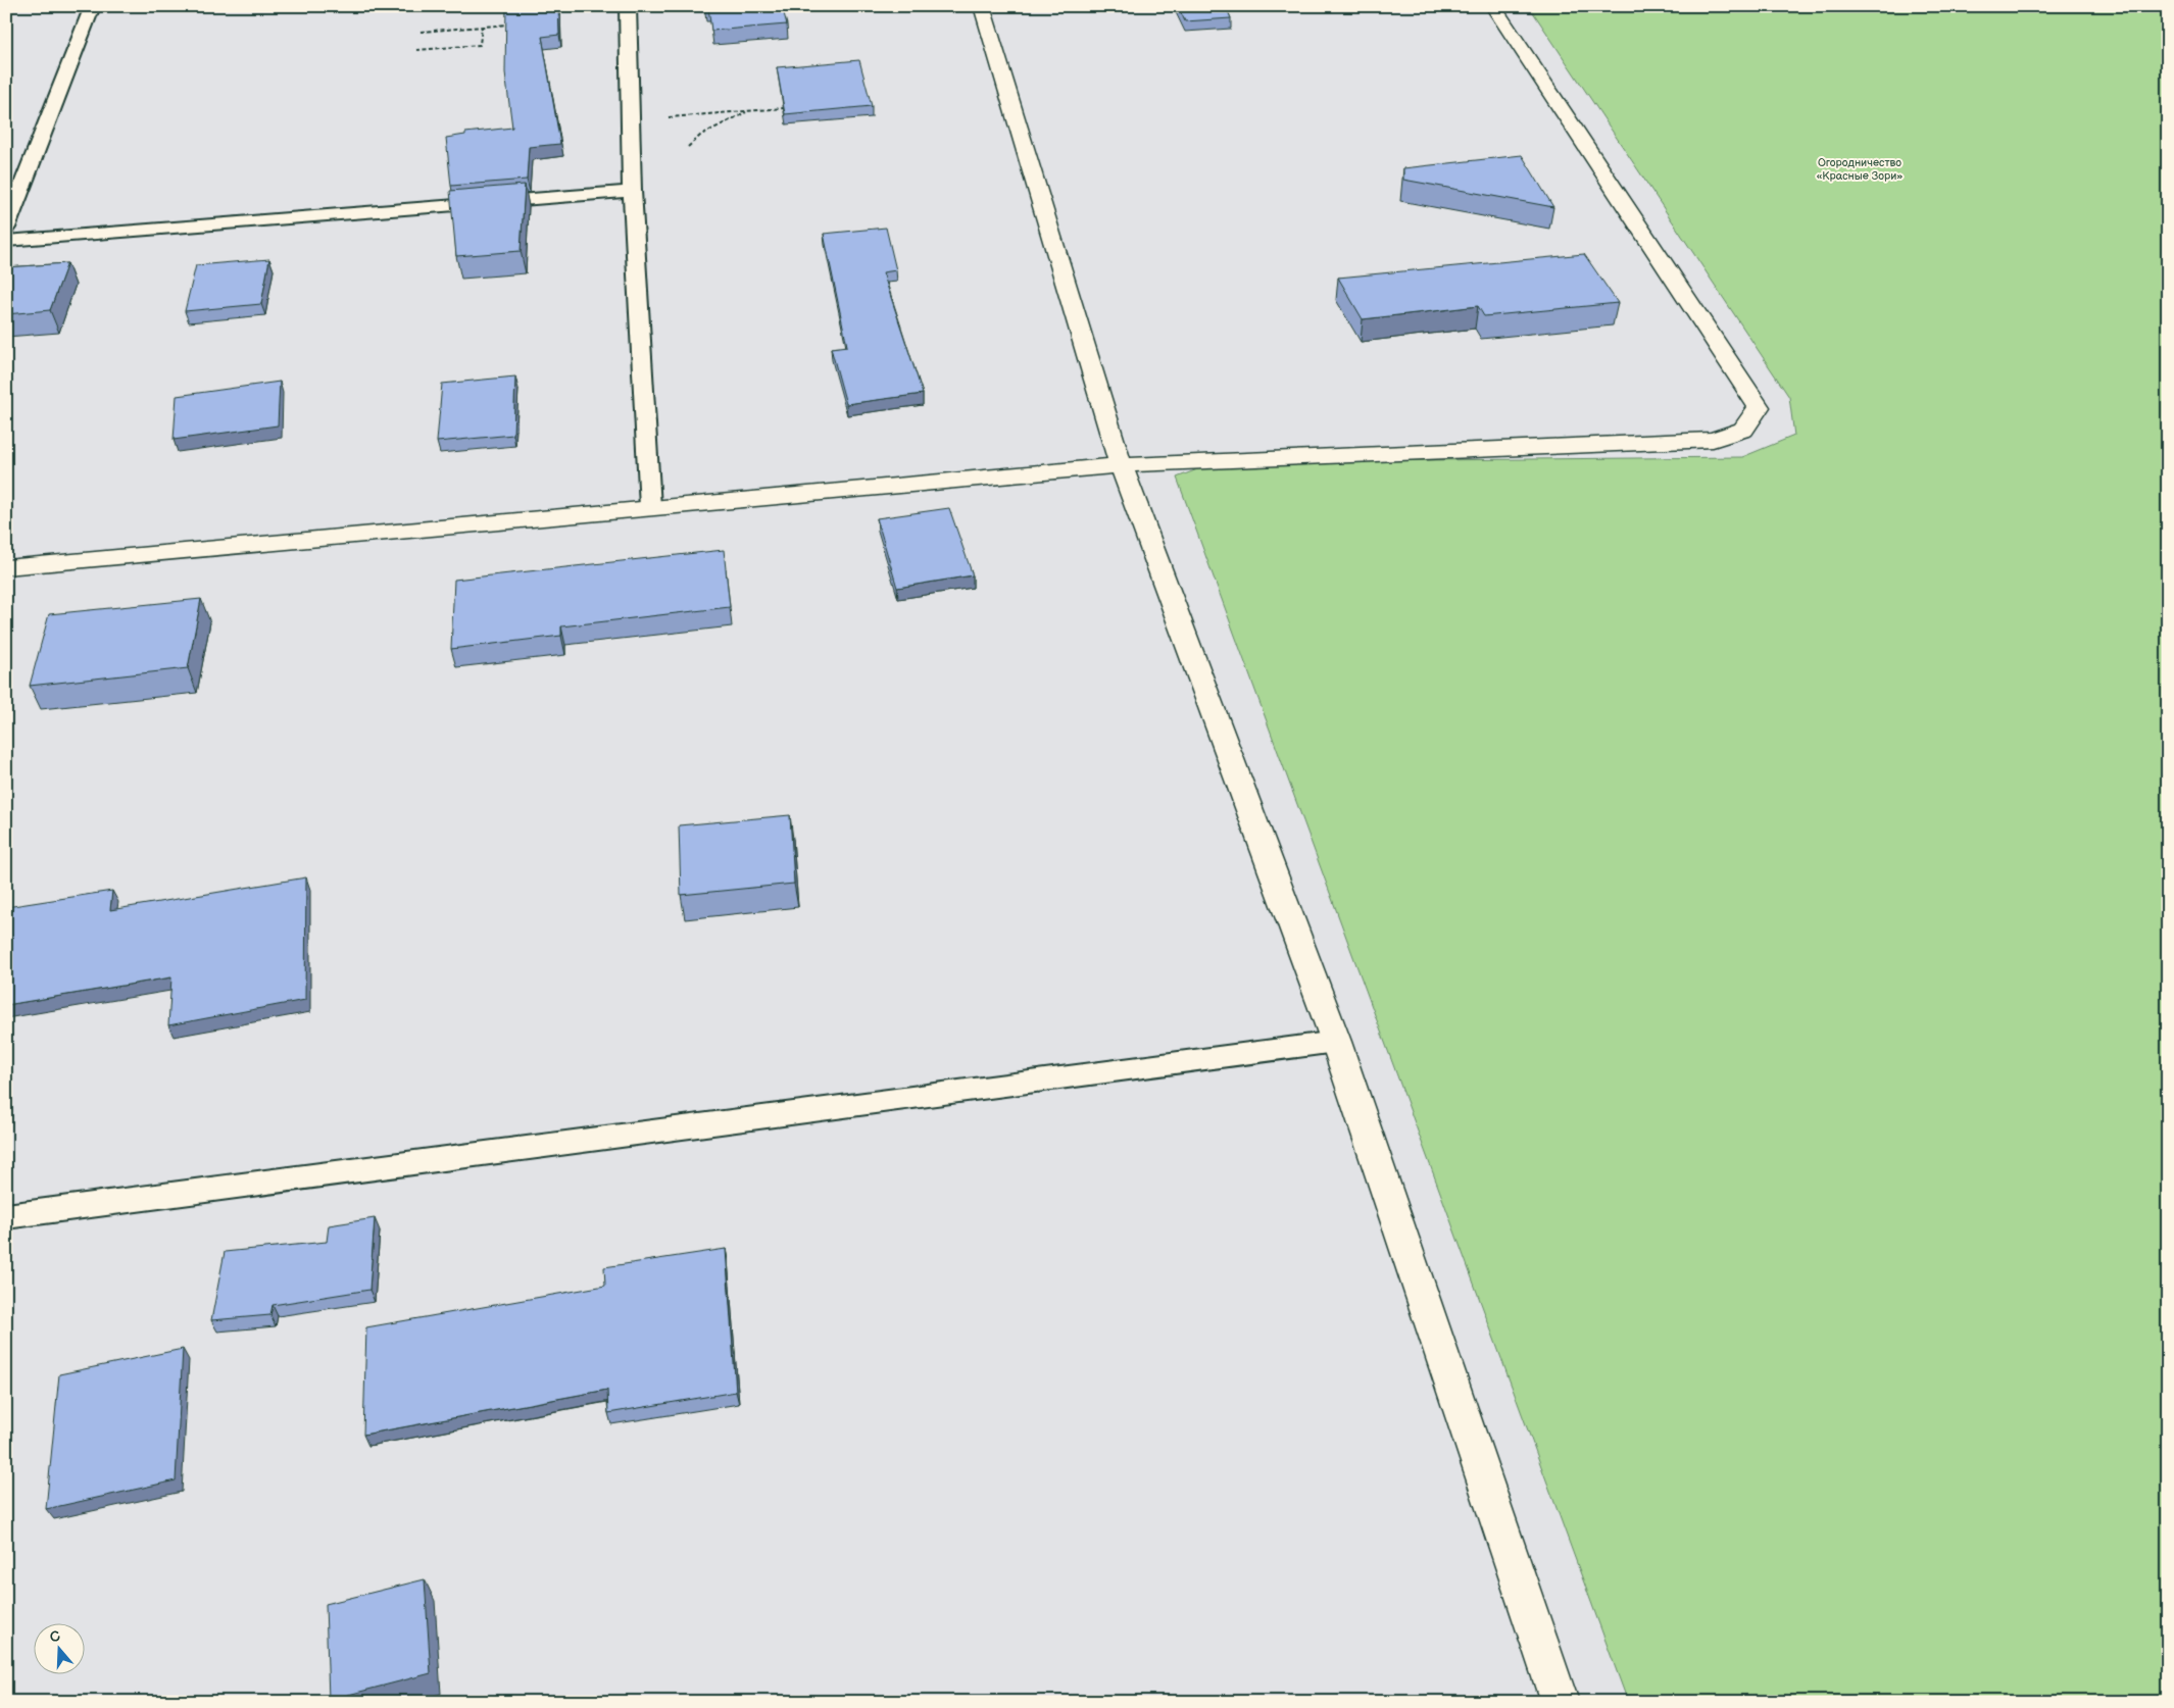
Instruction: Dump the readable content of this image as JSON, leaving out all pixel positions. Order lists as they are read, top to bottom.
{
  "parks": ["Огородничество «Красные Зори»"],
  "north": "top"
}
